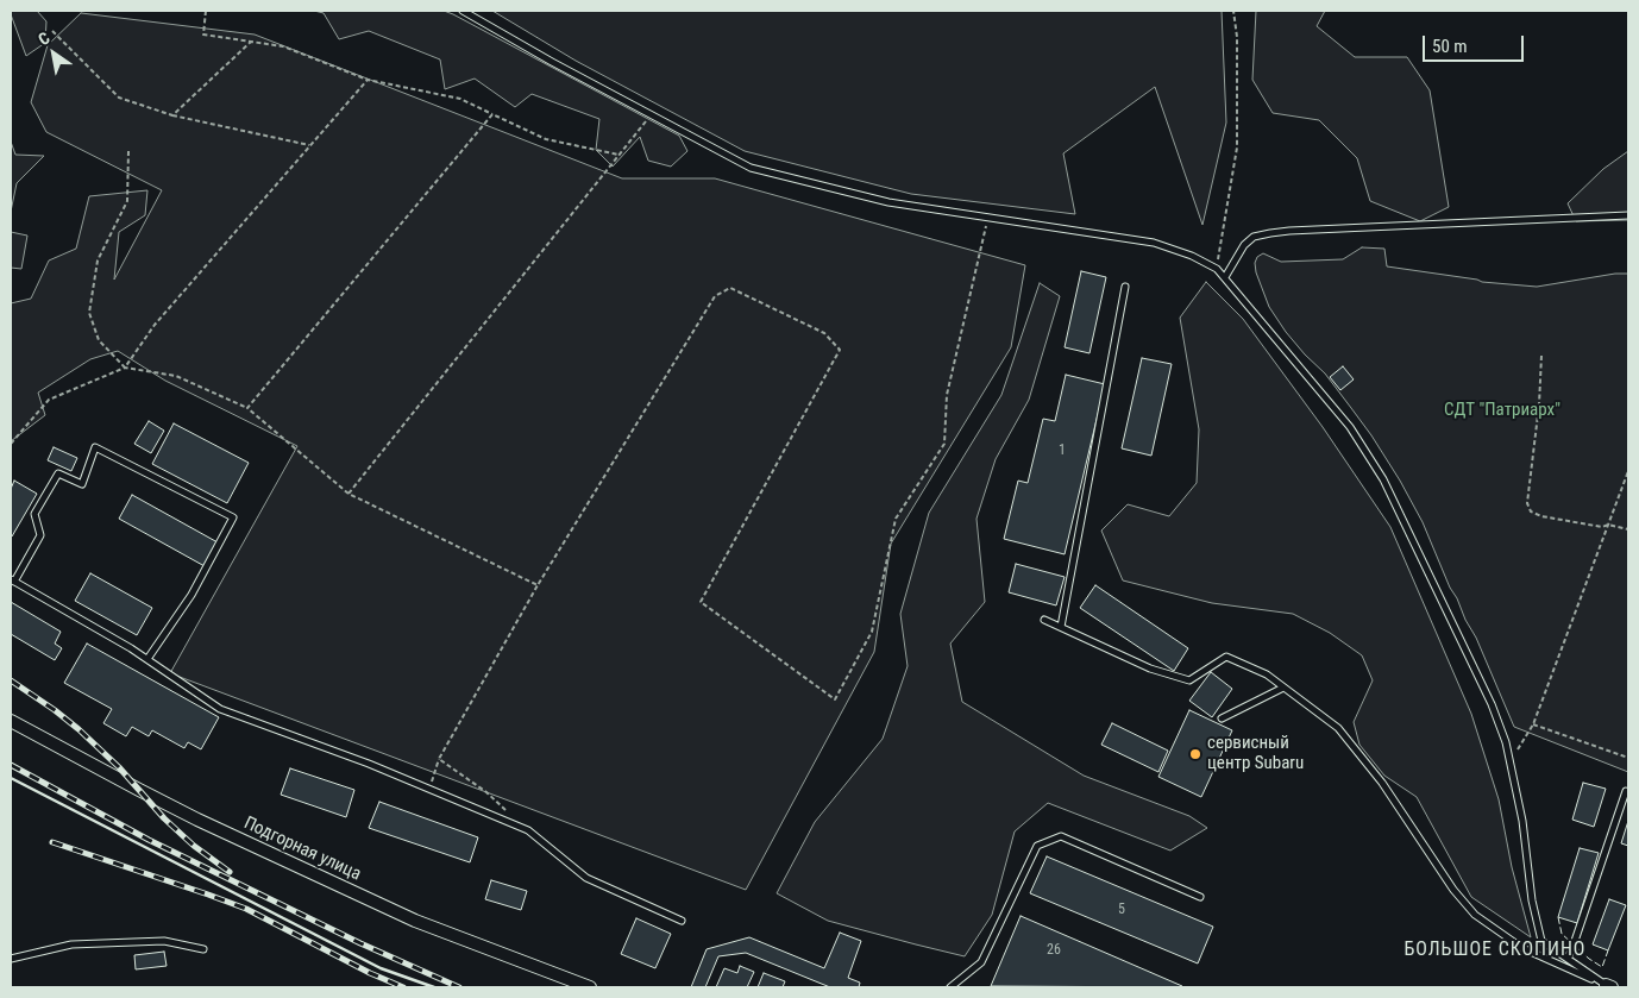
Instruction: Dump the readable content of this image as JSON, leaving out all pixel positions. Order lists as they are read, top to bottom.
{
  "streets": {
    "street": ["Подгорная улица"]
  },
  "districts": ["БОЛЬШОЕ СКОПИНО"],
  "parks": ["СДТ \"Патриарх\""],
  "places": ["сервисный центр Subaru"],
  "house_numbers": ["1", "5", "26"],
  "scale_bar": "50 m",
  "north": "top left"
}
